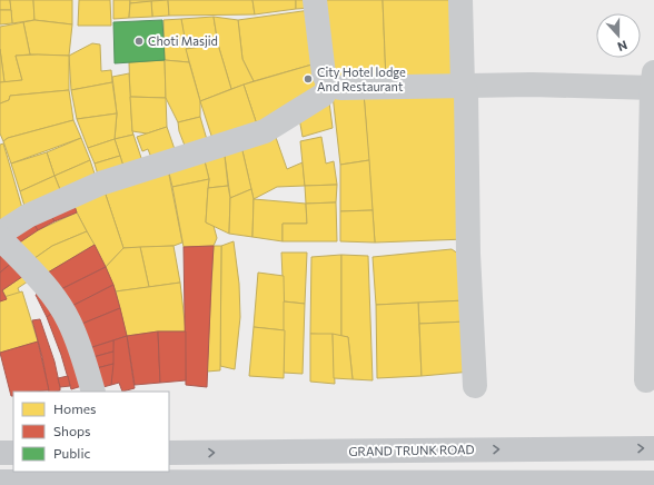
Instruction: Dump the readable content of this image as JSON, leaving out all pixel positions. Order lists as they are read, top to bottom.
{
  "streets": {
    "main road": ["GRAND TRUNK ROAD"]
  },
  "places": ["Choti Masjid", "City Hotel lodge And Restaurant"],
  "legend": ["Homes", "Shops", "Public"],
  "north": "bottom"
}
